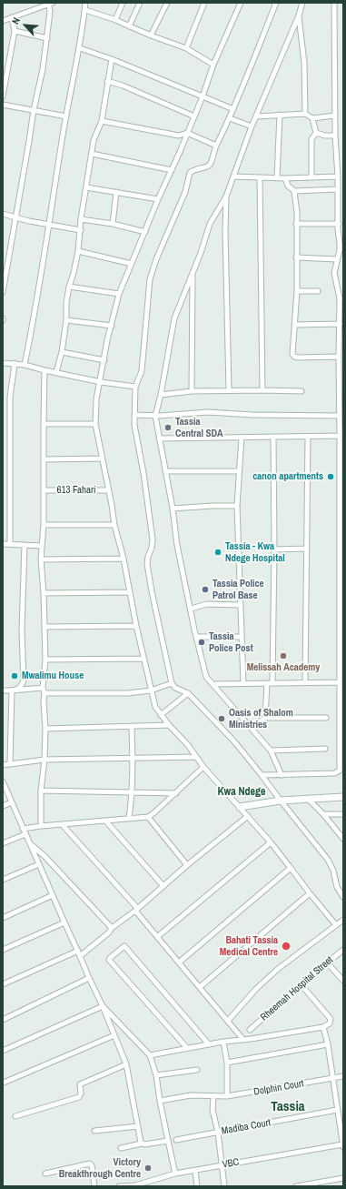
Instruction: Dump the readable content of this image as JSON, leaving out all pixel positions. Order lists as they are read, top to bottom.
{
  "streets": {
    "street": [
      "613 Fahari",
      "Rheemah Hospital Street",
      "Dolphin Court",
      "Madiba Court",
      "VBC"
    ]
  },
  "districts": ["Kwa Ndege", "Tassia"],
  "places": [
    "Tassia Central SDA",
    "canon apartments",
    "Tassia - Kwa Ndege Hospital",
    "Tassia Police Patrol Base",
    "Tassia Police Post",
    "Melissah Academy",
    "Mwalimu House",
    "Oasis of Shalom Ministries",
    "Bahati Tassia Medical Centre",
    "Victory Breakthrough Centre"
  ],
  "north": "top left"
}
